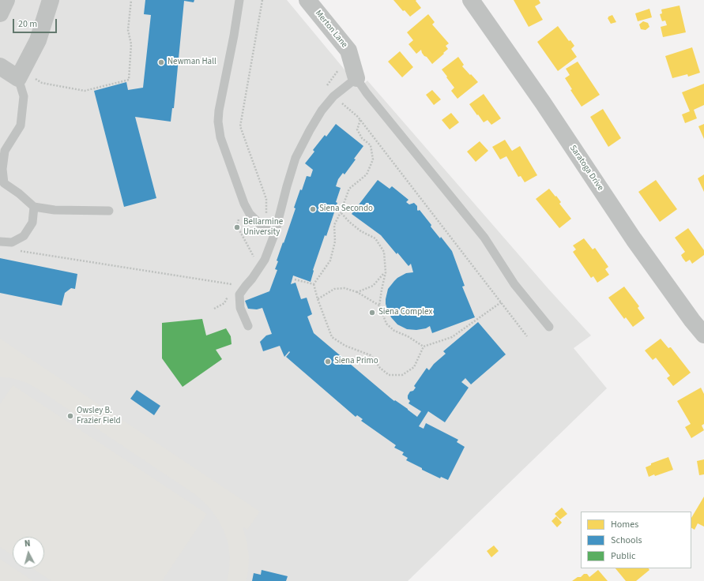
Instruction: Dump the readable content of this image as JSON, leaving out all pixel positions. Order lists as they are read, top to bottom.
{
  "streets": {
    "street": ["Merton Lane", "Saratoga Drive"]
  },
  "places": [
    "Newman Hall",
    "Siena Secondo",
    "Bellarmine University",
    "Siena Complex",
    "Siena Primo",
    "Owsley B. Frazier Field"
  ],
  "legend": ["Homes", "Schools", "Public"],
  "scale_bar": "20 m",
  "north": "top"
}
